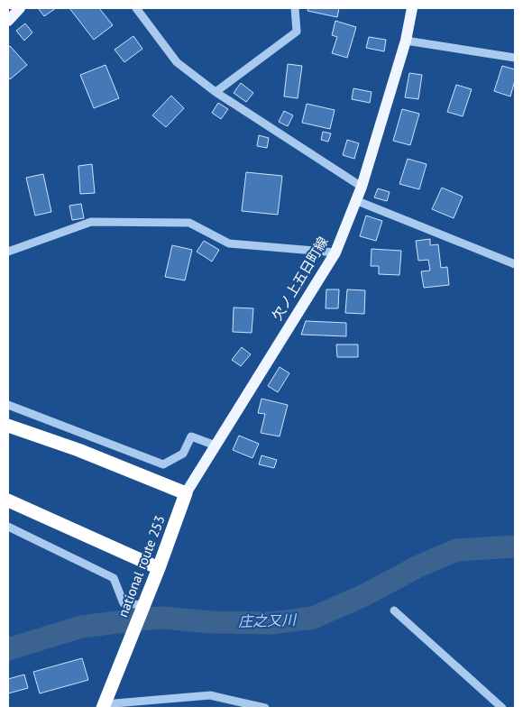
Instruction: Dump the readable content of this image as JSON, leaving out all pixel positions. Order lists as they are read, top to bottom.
{
  "streets": {
    "highway": ["national route 253"],
    "main road": ["欠ノ上五日町線"]
  },
  "crossings": [
    ["欠ノ上五日町線", "national route 253"]
  ],
  "water": ["庄之又川"]
}
